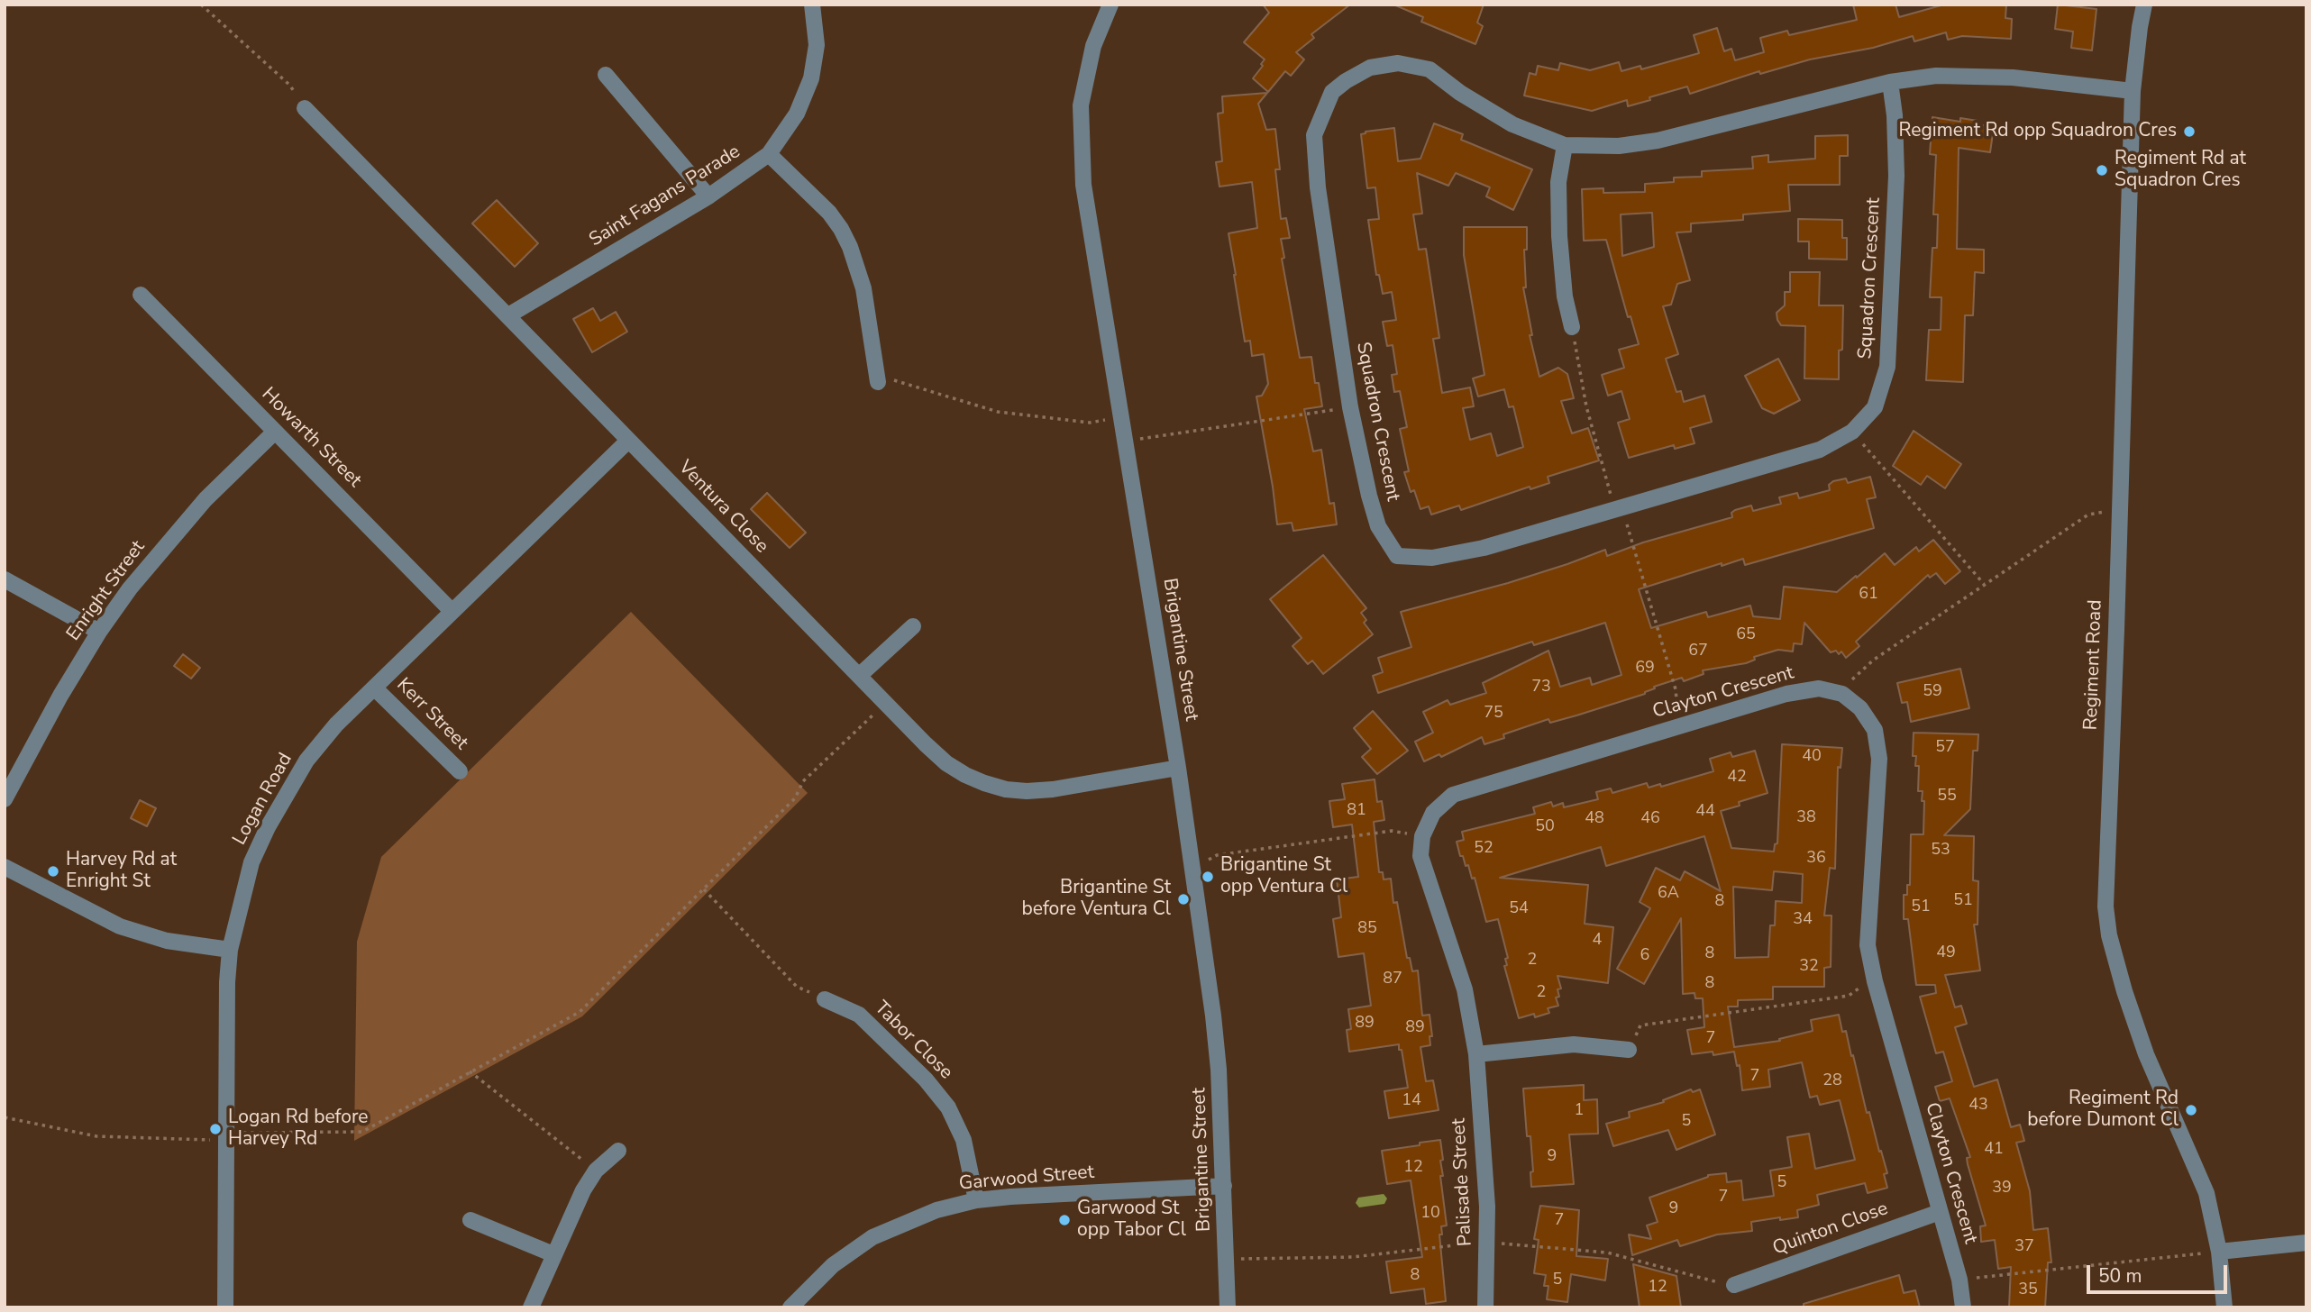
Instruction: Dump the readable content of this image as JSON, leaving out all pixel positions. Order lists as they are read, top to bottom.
{
  "streets": {
    "street": [
      "Saint Fagans Parade",
      "Squadron Crescent",
      "Howarth Street",
      "Ventura Close",
      "Enright Street",
      "Brigantine Street",
      "Regiment Road",
      "Clayton Crescent",
      "Kerr Street",
      "Logan Road",
      "Tabor Close",
      "Garwood Street",
      "Palisade Street",
      "Quinton Close"
    ]
  },
  "crossings": [
    ["Saint Fagans Parade", "Ventura Close"],
    ["Squadron Crescent", "Regiment Road"],
    ["Howarth Street", "Enright Street"],
    ["Howarth Street", "Logan Road"],
    ["Ventura Close", "Brigantine Street"],
    ["Ventura Close", "Logan Road"],
    ["Brigantine Street", "Garwood Street"],
    ["Clayton Crescent", "Quinton Close"],
    ["Kerr Street", "Logan Road"],
    ["Tabor Close", "Garwood Street"]
  ],
  "places": [
    "Regiment Rd opp Squadron Cres",
    "Regiment Rd at Squadron Cres",
    "Harvey Rd at Enright St",
    "Brigantine St opp Ventura Cl",
    "Brigantine St before Ventura Cl",
    "Regiment Rd before Dumont Cl",
    "Logan Rd before Harvey Rd",
    "Garwood St opp Tabor Cl"
  ],
  "house_numbers": [
    "61",
    "65",
    "67",
    "69",
    "73",
    "59",
    "75",
    "57",
    "40",
    "42",
    "55",
    "81",
    "44",
    "38",
    "48",
    "46",
    "50",
    "52",
    "53",
    "36",
    "6A",
    "51",
    "8",
    "51",
    "54",
    "34",
    "85",
    "4",
    "49",
    "8",
    "6",
    "2",
    "32",
    "87",
    "8",
    "2",
    "89",
    "89",
    "7",
    "7",
    "28",
    "14",
    "43",
    "1",
    "5",
    "41",
    "9",
    "12",
    "5",
    "39",
    "7",
    "9",
    "10",
    "7",
    "37",
    "8",
    "5",
    "12",
    "35"
  ],
  "scale_bar": "50 m"
}
